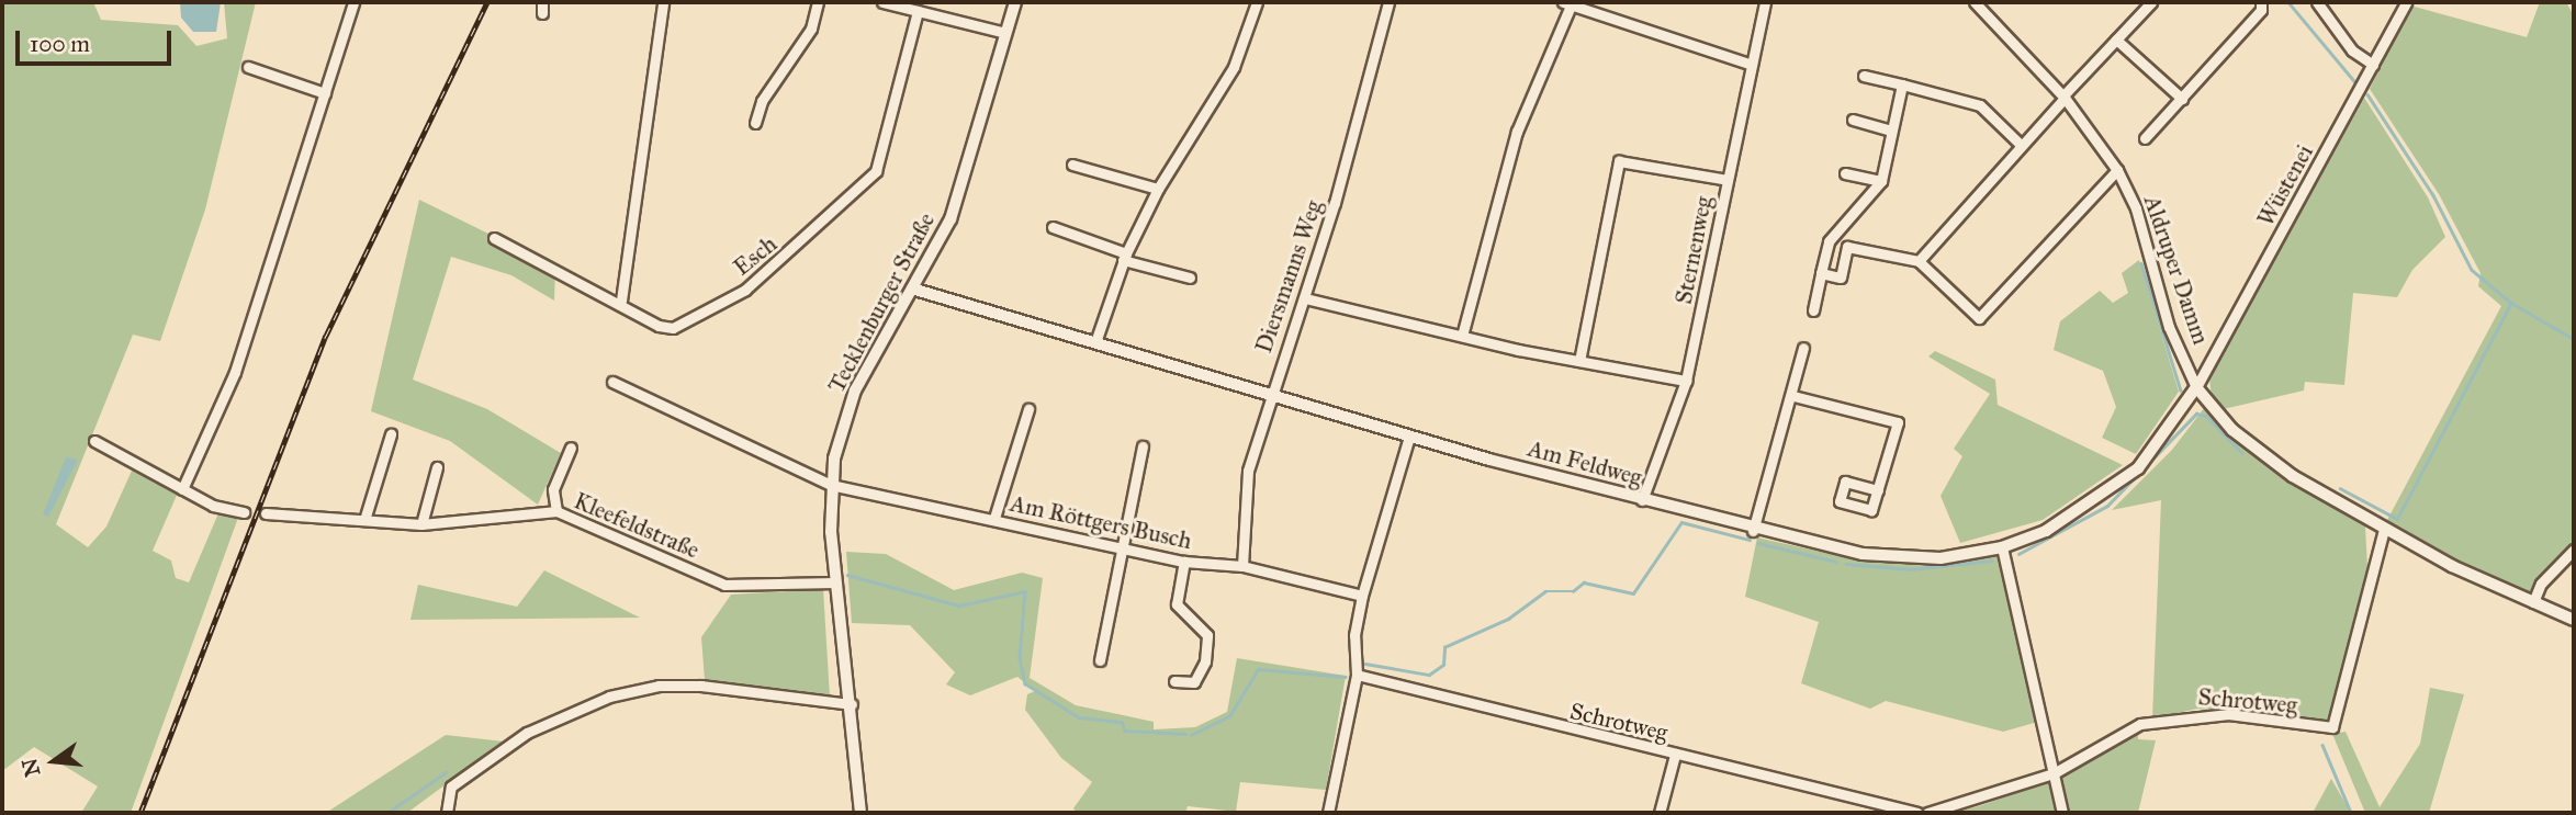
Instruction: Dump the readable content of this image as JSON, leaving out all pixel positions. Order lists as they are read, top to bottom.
{
  "streets": {
    "street": [
      "Wüstenei",
      "Sternenweg",
      "Esch",
      "Aldruper Damm",
      "Diersmanns Weg",
      "Tecklenburger Straße",
      "Am Feldweg",
      "Am Röttgers Busch",
      "Kleefeldstraße",
      "Schrotweg"
    ]
  },
  "crossings": [
    ["Wüstenei", "Aldruper Damm"],
    ["Wüstenei", "Am Feldweg"],
    ["Sternenweg", "Am Feldweg"],
    ["Aldruper Damm", "Am Feldweg"],
    ["Aldruper Damm", "Schrotweg"],
    ["Diersmanns Weg", "Am Feldweg"],
    ["Diersmanns Weg", "Am Röttgers Busch"],
    ["Tecklenburger Straße", "Am Feldweg"],
    ["Tecklenburger Straße", "Am Röttgers Busch"],
    ["Tecklenburger Straße", "Kleefeldstraße"]
  ],
  "scale_bar": "100 m",
  "north": "left"
}
